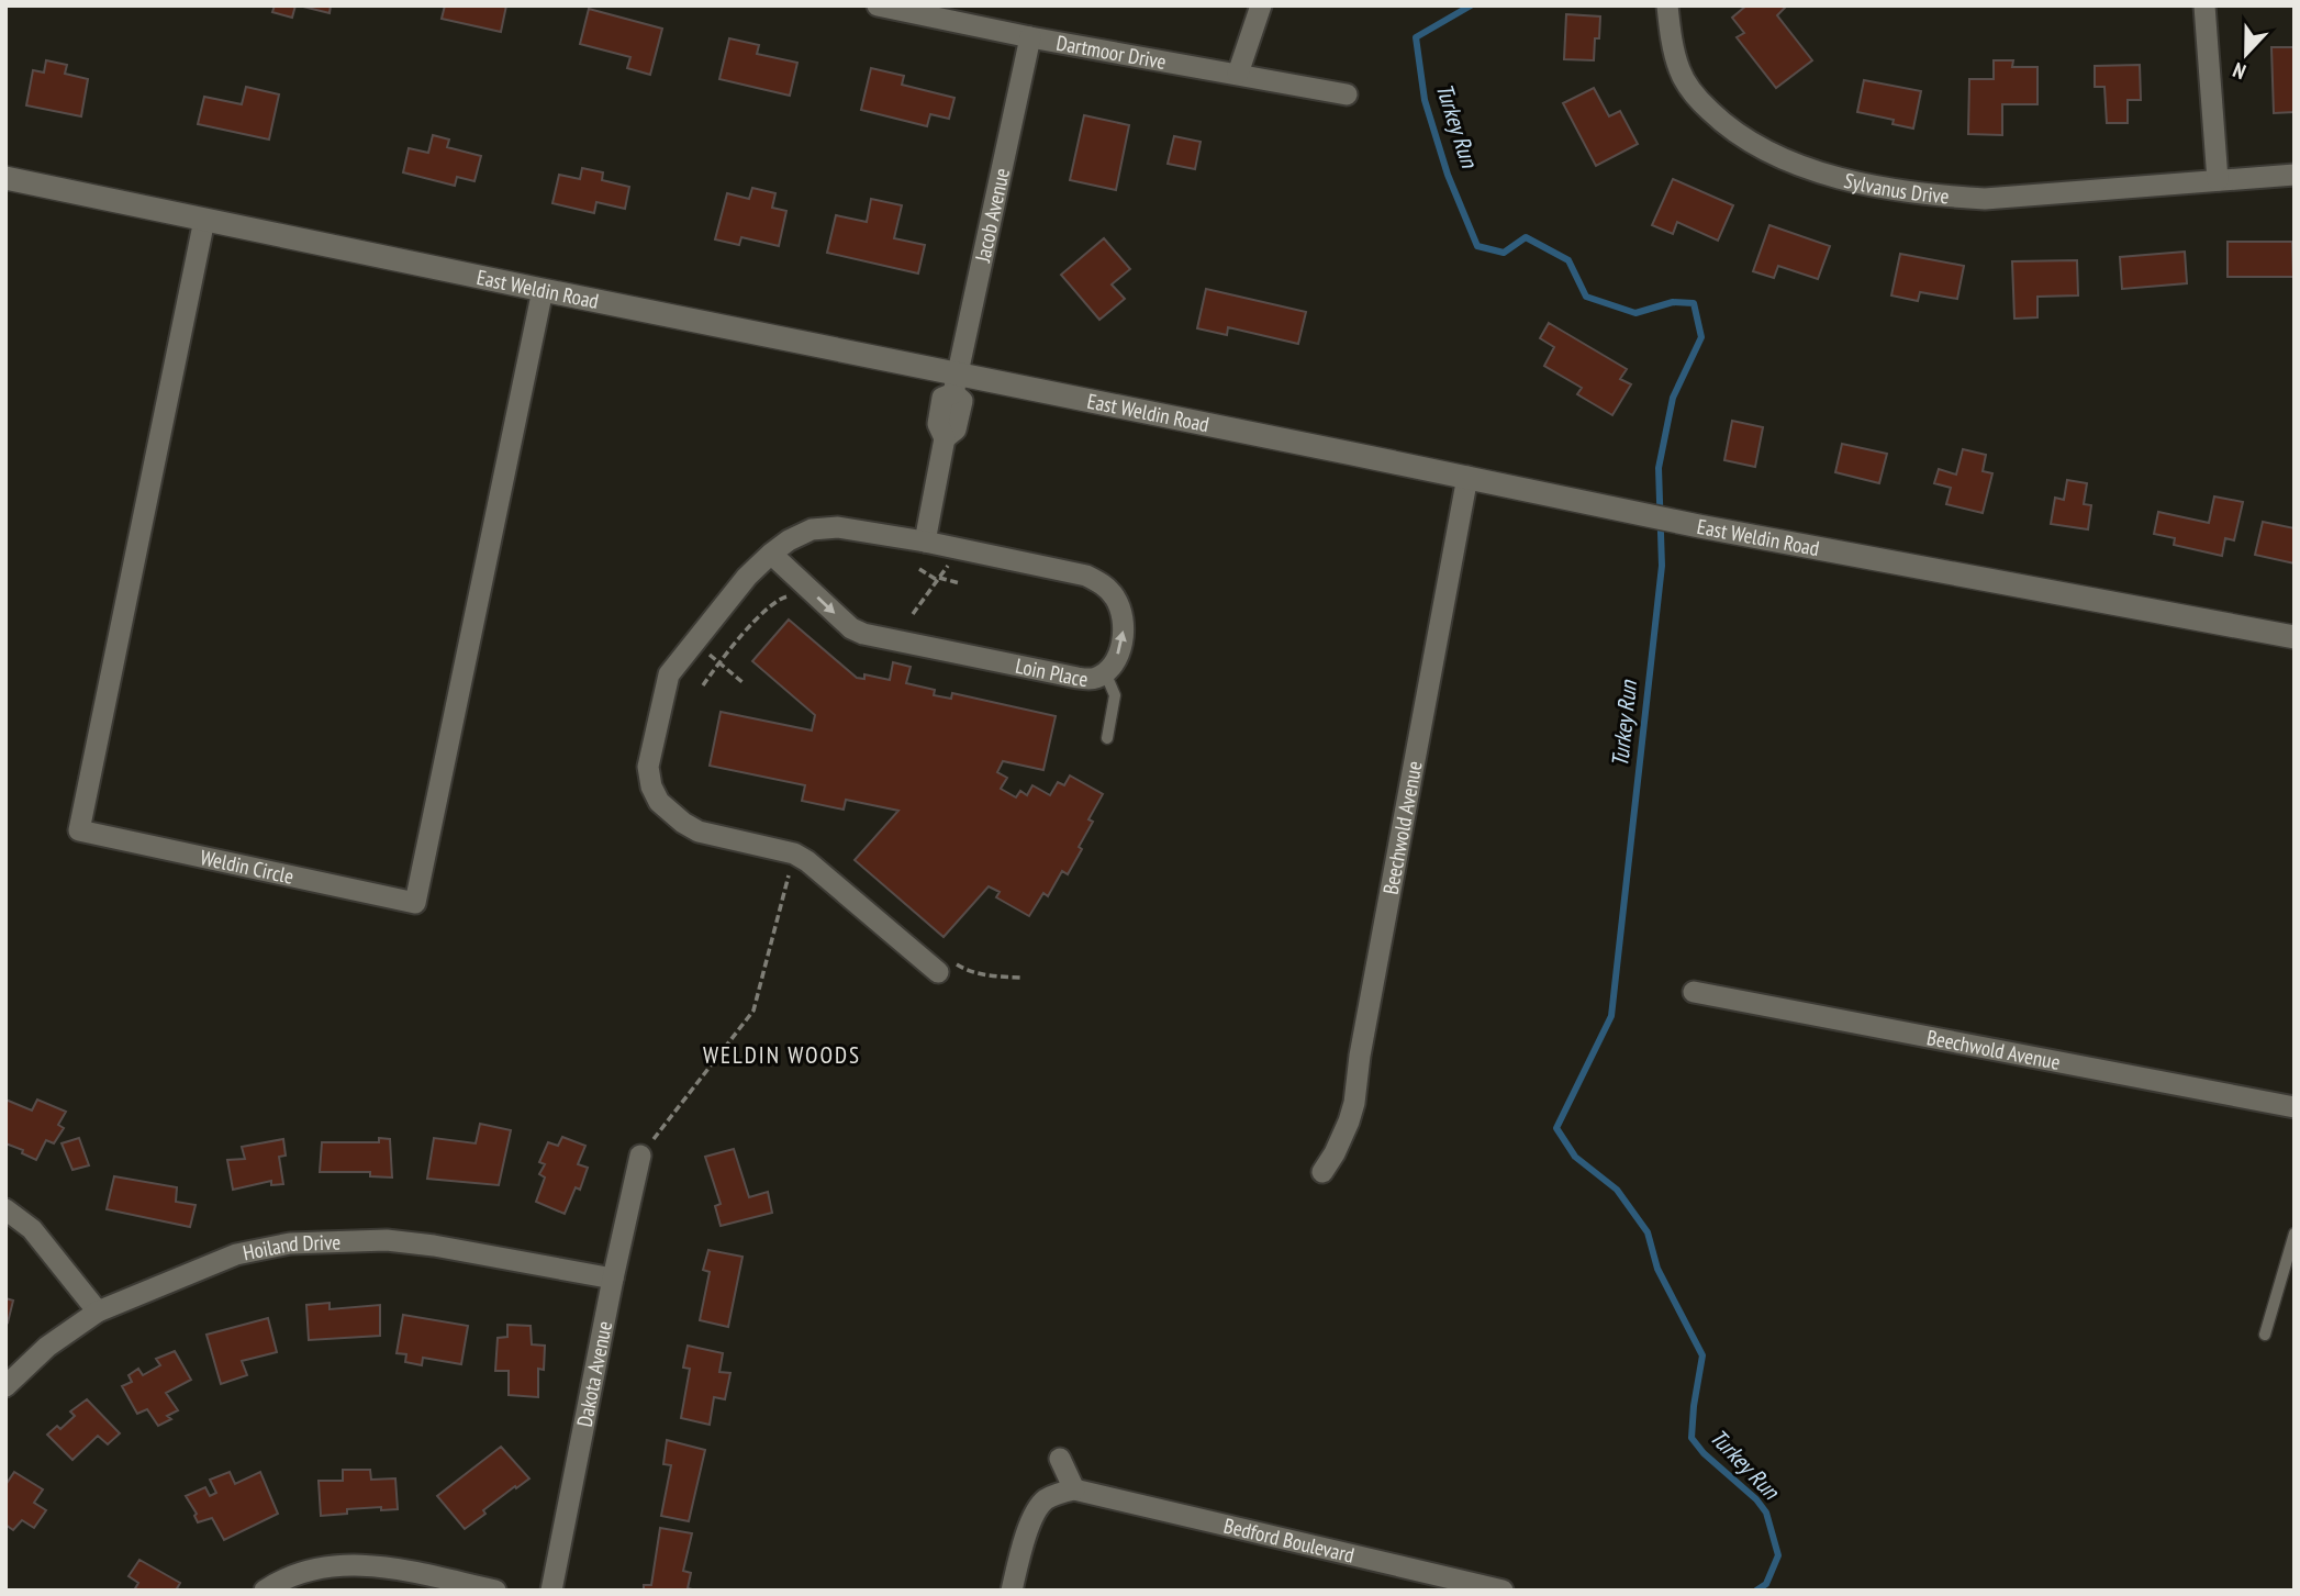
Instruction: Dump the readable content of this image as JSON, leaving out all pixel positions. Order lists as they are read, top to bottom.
{
  "streets": {
    "street": [
      "Dartmoor Drive",
      "Sylvanus Drive",
      "Jacob Avenue",
      "East Weldin Road",
      "Loin Place",
      "Beechwold Avenue",
      "Weldin Circle",
      "Hoiland Drive",
      "Dakota Avenue",
      "Bedford Boulevard"
    ]
  },
  "crossings": [
    ["Dartmoor Drive", "Jacob Avenue"],
    ["Jacob Avenue", "East Weldin Road"],
    ["Jacob Avenue", "Loin Place"],
    ["East Weldin Road", "Beechwold Avenue"],
    ["East Weldin Road", "Weldin Circle"],
    ["Hoiland Drive", "Dakota Avenue"]
  ],
  "districts": ["WELDIN WOODS"],
  "water": ["Turkey Run"],
  "north": "bottom"
}
